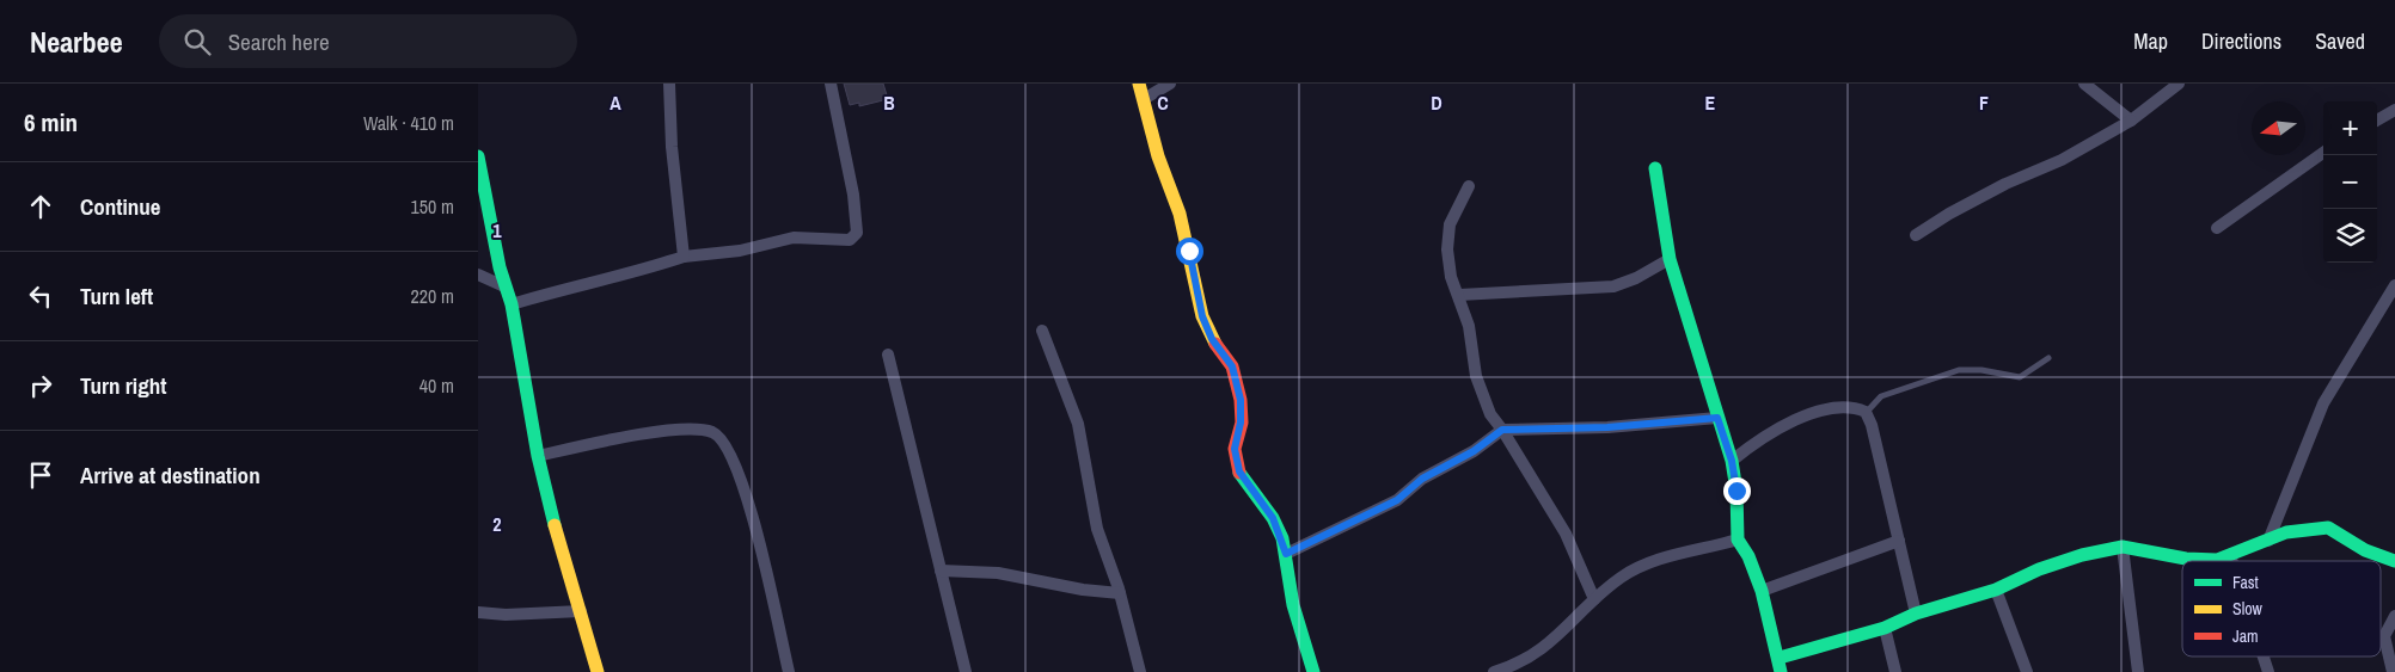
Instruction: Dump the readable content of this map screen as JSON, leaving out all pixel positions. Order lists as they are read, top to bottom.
{
  "legend": ["Fast", "Slow", "Jam"],
  "north": "left",
  "page": {
    "header": "Nearbee",
    "search": "Search here",
    "nav": ["Map", "Directions", "Saved"],
    "heading": ["6 min", "Walk · 410 m"],
    "map_buttons": ["+", "−"],
    "list": [
      ["Continue", "150 m"],
      ["Turn left", "220 m"],
      ["Turn right", "40 m"],
      "Arrive at destination"
    ]
  },
  "grid": {
    "columns": [
      "A",
      "B",
      "C",
      "D",
      "E",
      "F"
    ],
    "rows": ["1", "2"]
  }
}
